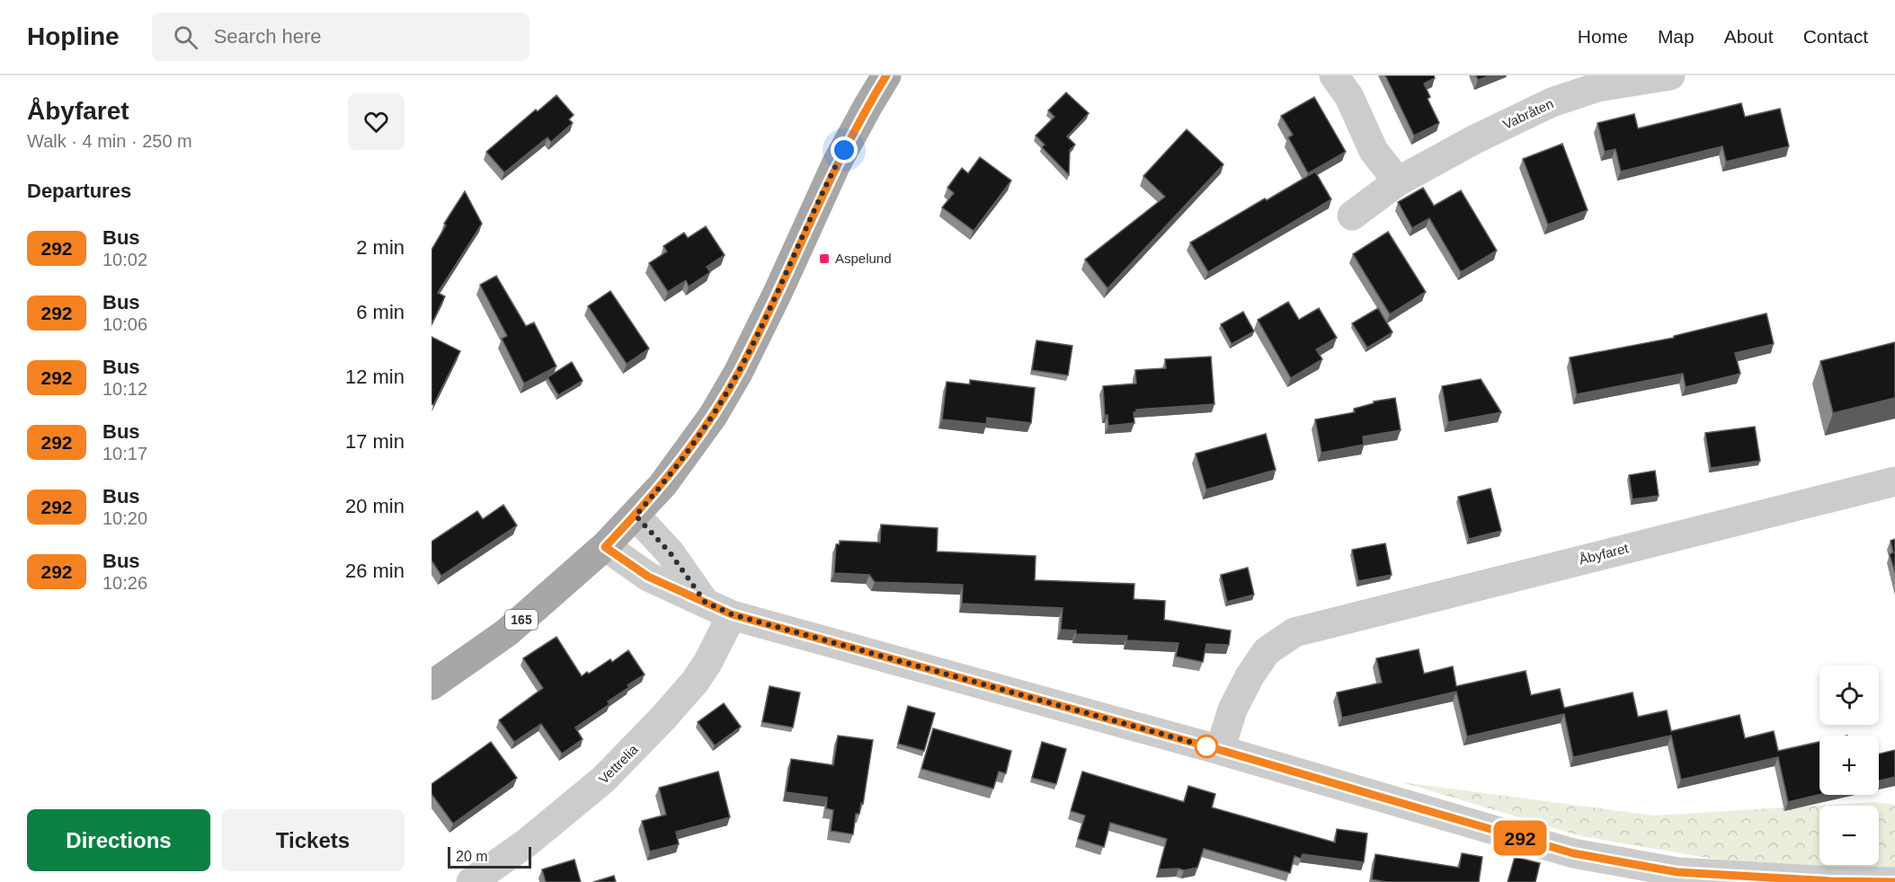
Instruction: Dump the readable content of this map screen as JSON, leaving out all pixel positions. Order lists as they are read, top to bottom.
{
  "streets": {
    "main road": ["165"],
    "street": ["Vabråten", "Åbyfaret", "Vettrelia"]
  },
  "places": {
    "transit": ["Aspelund"]
  },
  "lines": ["bus line 292"],
  "scale_bar": "20 m",
  "page": {
    "header": "Hopline",
    "search": "Search here",
    "nav": [
      "Home",
      "Map",
      "About",
      "Contact"
    ],
    "heading": [
      ["Åbyfaret", "Walk · 4 min · 250 m"],
      "Departures"
    ],
    "on_map": "292",
    "list": [
      {
        "mark": "292",
        "name": "Bus",
        "note": "10:02",
        "value": "2 min"
      },
      {
        "mark": "292",
        "name": "Bus",
        "note": "10:06",
        "value": "6 min"
      },
      {
        "mark": "292",
        "name": "Bus",
        "note": "10:12",
        "value": "12 min"
      },
      {
        "mark": "292",
        "name": "Bus",
        "note": "10:17",
        "value": "17 min"
      },
      {
        "mark": "292",
        "name": "Bus",
        "note": "10:20",
        "value": "20 min"
      },
      {
        "mark": "292",
        "name": "Bus",
        "note": "10:26",
        "value": "26 min"
      }
    ],
    "map_buttons": ["+", "−"],
    "buttons": ["Directions", "Tickets"],
    "scale": "20 m"
  }
}
